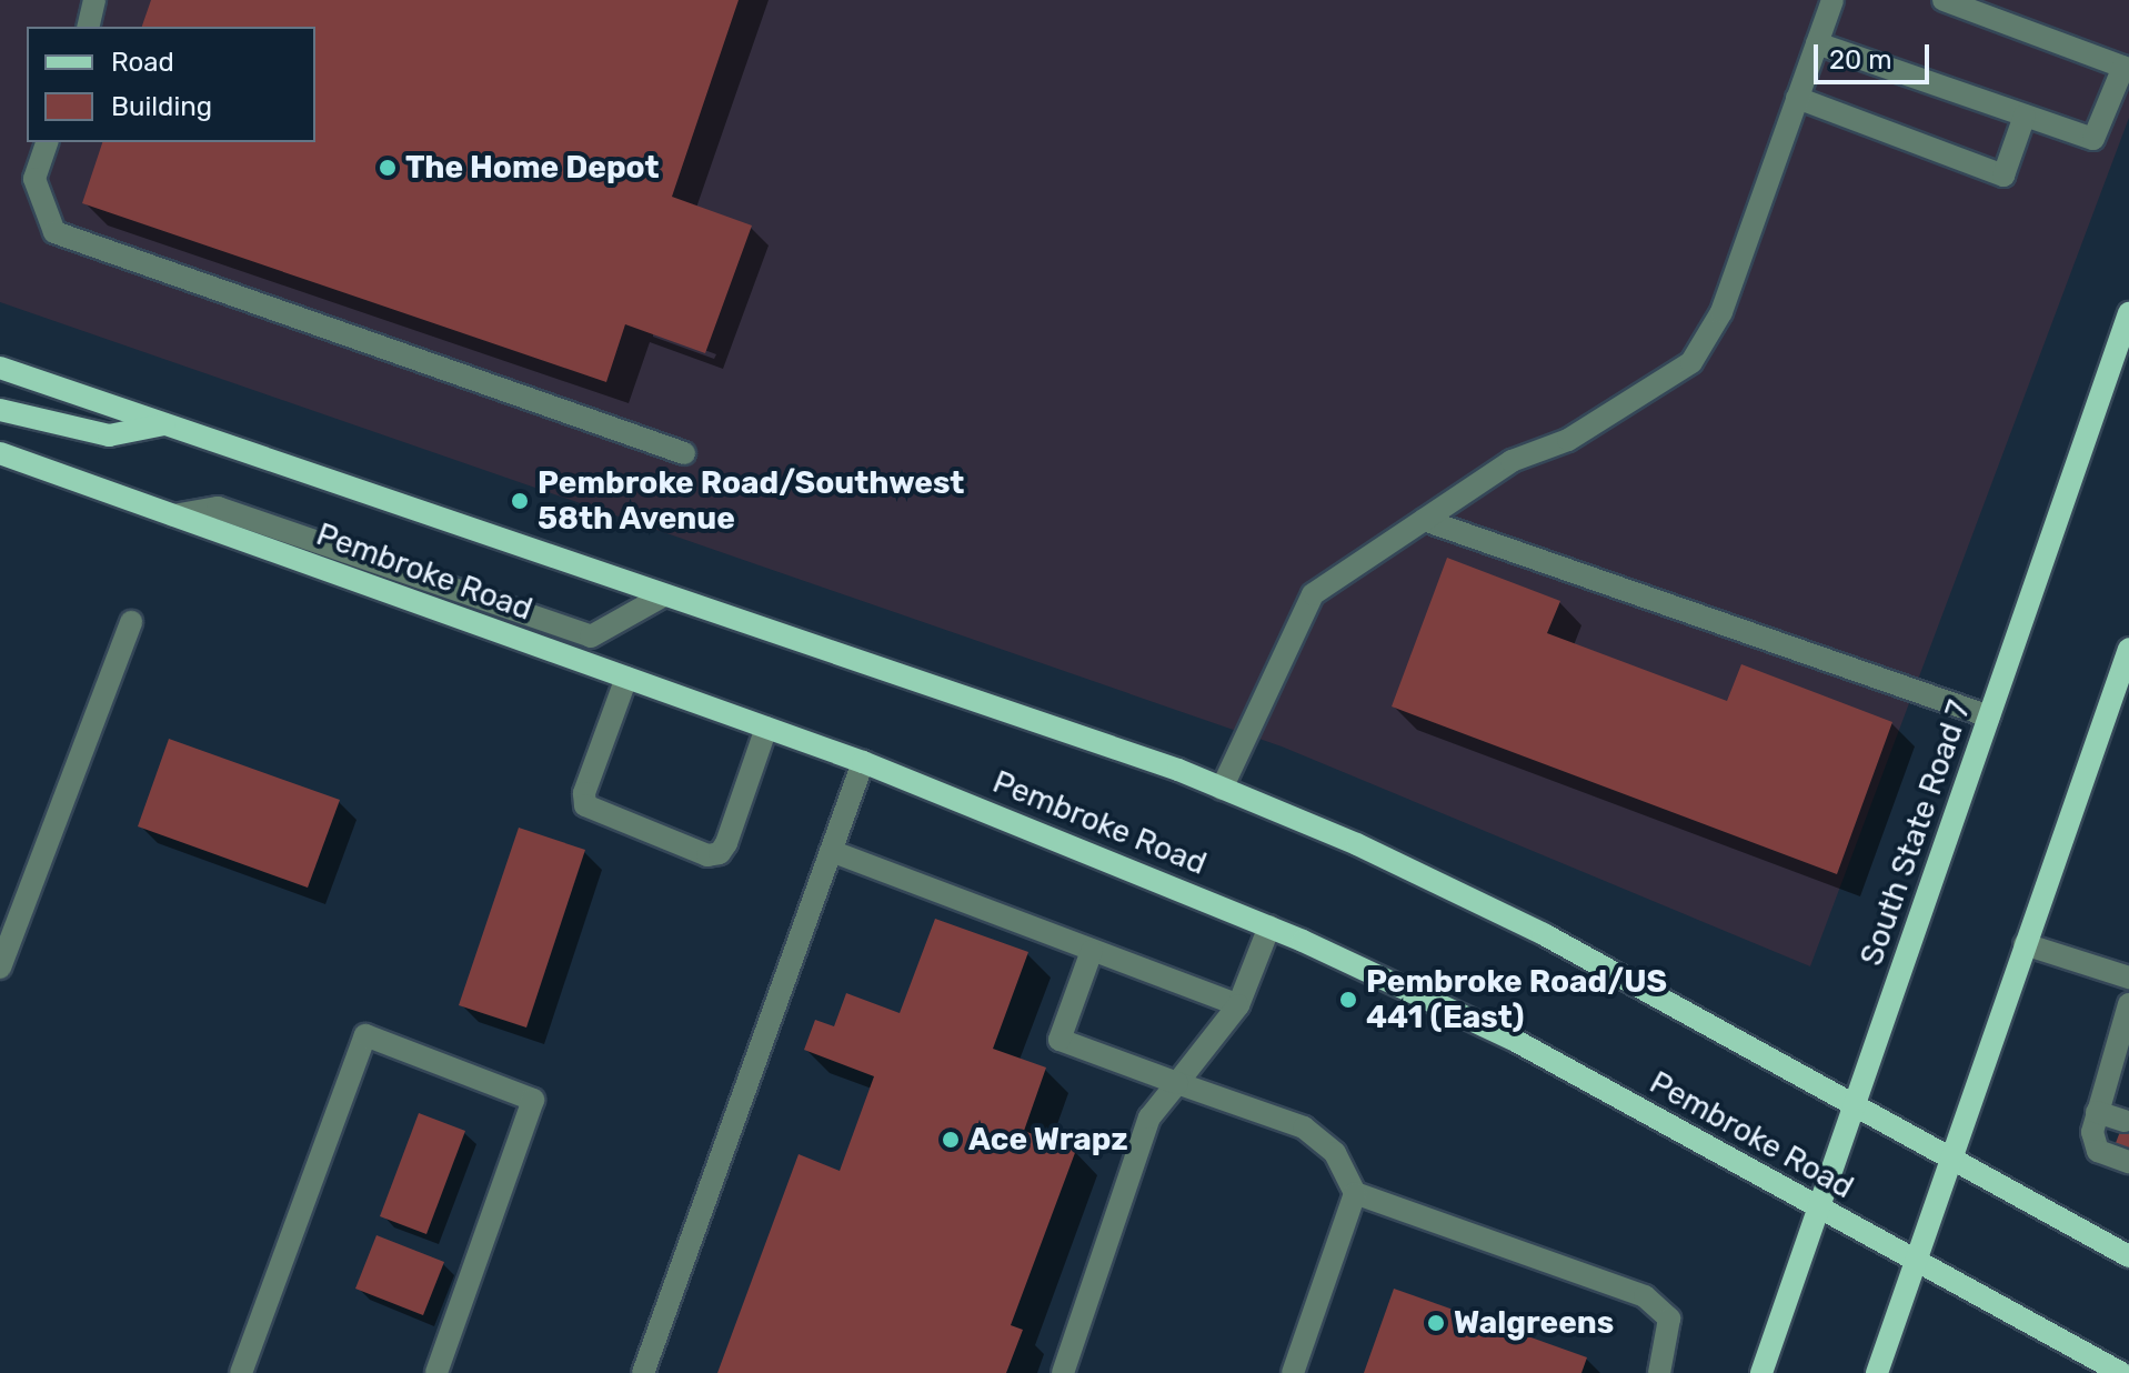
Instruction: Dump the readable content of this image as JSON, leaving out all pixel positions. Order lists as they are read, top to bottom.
{
  "streets": {
    "main road": ["Pembroke Road", "South State Road 7"]
  },
  "crossings": [
    ["Pembroke Road", "South State Road 7"]
  ],
  "places": [
    "The Home Depot",
    "Pembroke Road/Southwest 58th Avenue",
    "Pembroke Road/US 441 (East)",
    "Ace Wrapz",
    "Walgreens"
  ],
  "legend": ["Road", "Building"],
  "scale_bar": "20 m"
}
